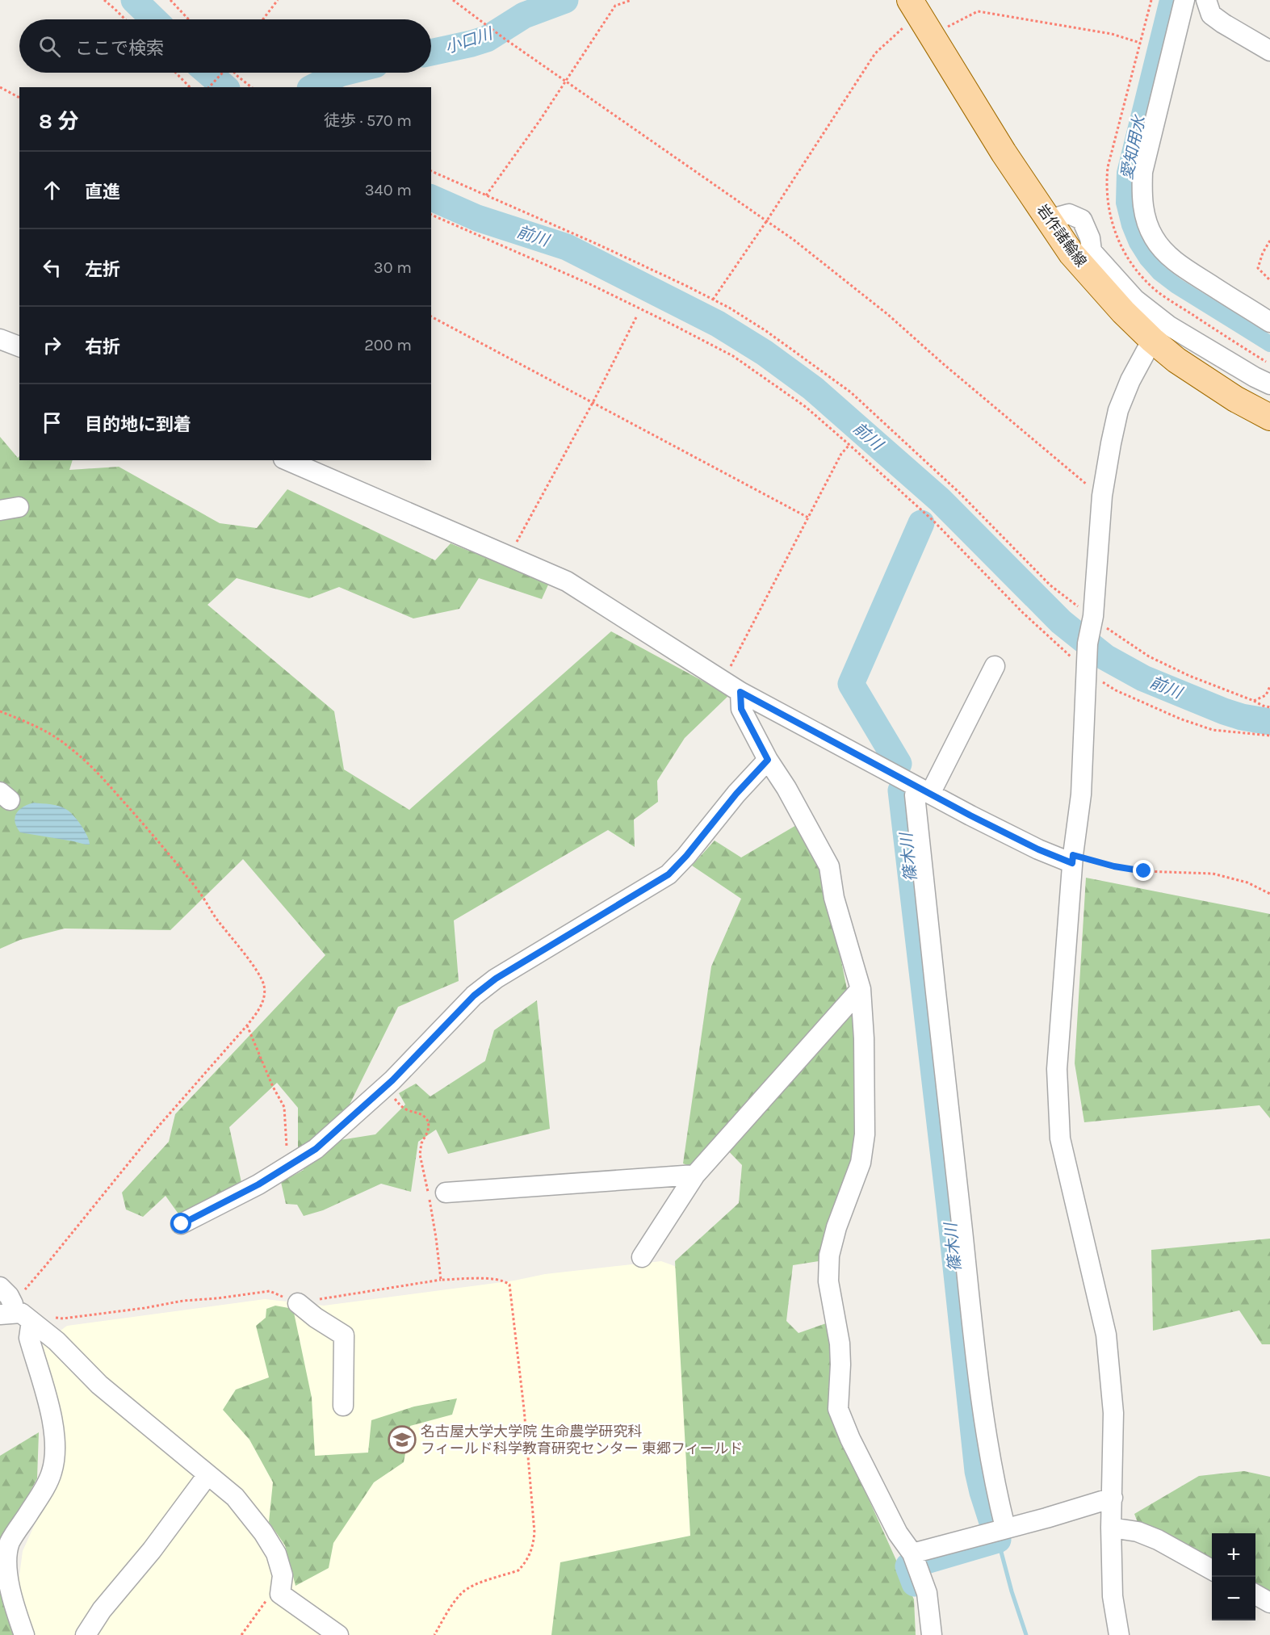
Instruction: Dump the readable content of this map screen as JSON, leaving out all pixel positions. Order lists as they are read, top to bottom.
{
  "streets": {
    "main road": ["岩作諸輪線"]
  },
  "water": [
    "小口川",
    "愛知用水",
    "前川",
    "篠木川"
  ],
  "places": {
    "school or university": ["名古屋大学大学院 生命農学研究科 フィールド科学教育研究センター 東郷フィールド"]
  },
  "page": {
    "search": "ここで検索",
    "heading": ["8 分", "徒歩 · 570 m"],
    "list": [
      ["直進", "340 m"],
      ["左折", "30 m"],
      ["右折", "200 m"],
      "目的地に到着"
    ],
    "map_buttons": ["+", "−"]
  }
}
